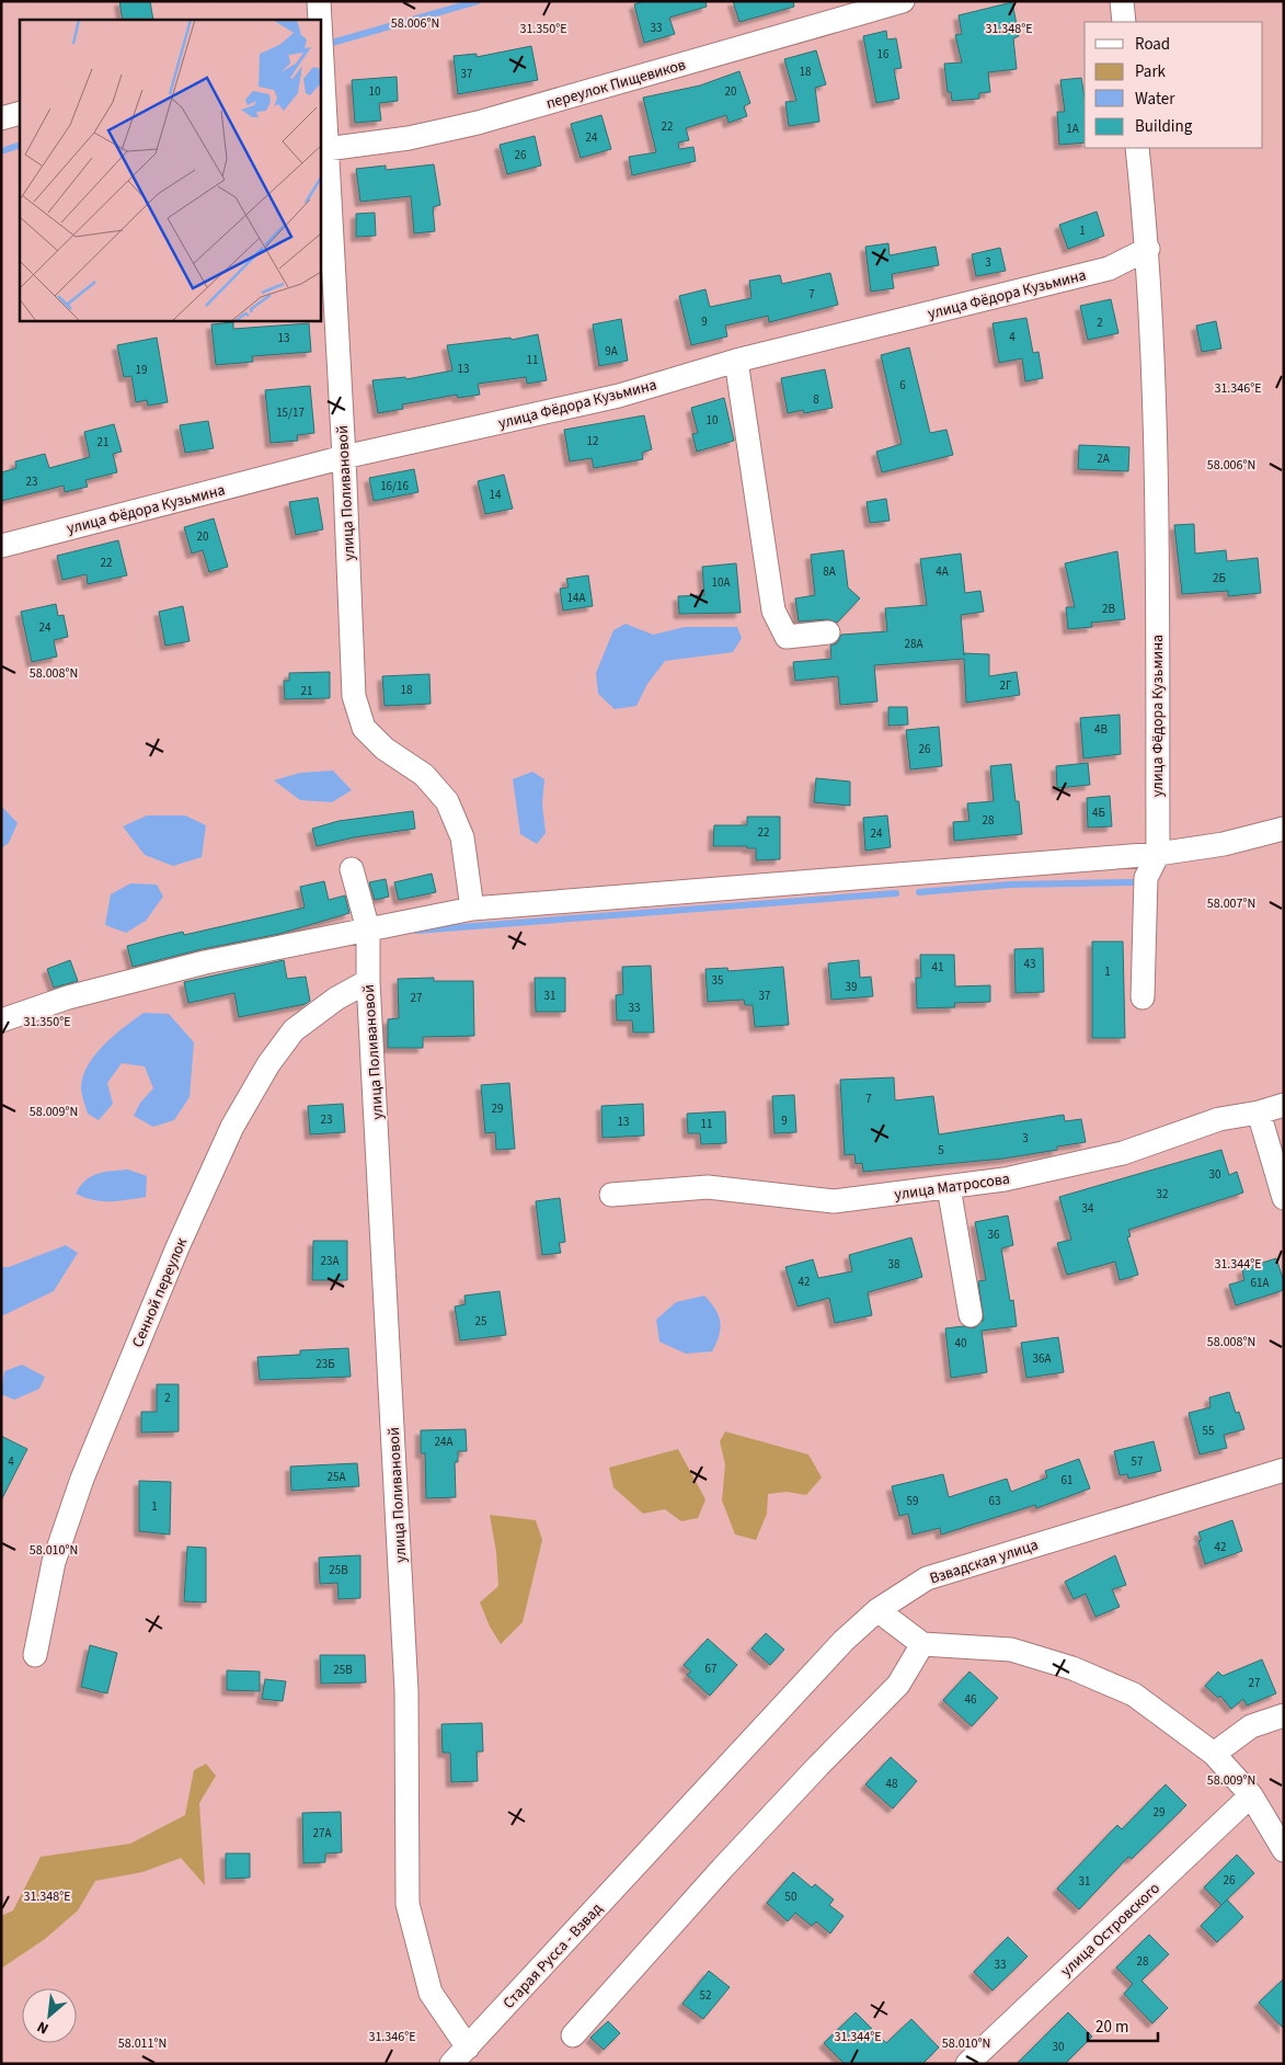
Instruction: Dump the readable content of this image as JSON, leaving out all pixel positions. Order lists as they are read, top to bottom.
{
  "streets": {
    "street": [
      "переулок Пищевиков",
      "улица Фёдора Кузьмина",
      "улица Поливановой",
      "улица Матросова",
      "Сенной переулок",
      "Взвадская улица",
      "улица Островского",
      "Старая Русса - Взвад"
    ]
  },
  "crossings": [
    ["переулок Пищевиков", "улица Поливановой"],
    ["улица Фёдора Кузьмина", "улица Поливановой"],
    ["улица Поливановой", "Сенной переулок"],
    ["улица Поливановой", "Старая Русса - Взвад"],
    ["Взвадская улица", "Старая Русса - Взвад"]
  ],
  "house_numbers": [
    "33",
    "16",
    "18",
    "37",
    "10",
    "20",
    "22",
    "1А",
    "24",
    "26",
    "1",
    "3",
    "7",
    "9",
    "2",
    "4",
    "13",
    "9А",
    "11",
    "13",
    "19",
    "6",
    "8",
    "15/17",
    "10",
    "12",
    "21",
    "2А",
    "23",
    "16/16",
    "14",
    "20",
    "22",
    "8А",
    "4А",
    "2Б",
    "10А",
    "14А",
    "2В",
    "24",
    "28А",
    "2Г",
    "18",
    "21",
    "4В",
    "26",
    "4Б",
    "28",
    "22",
    "24",
    "43",
    "41",
    "1",
    "35",
    "39",
    "31",
    "37",
    "27",
    "33",
    "7",
    "29",
    "23",
    "9",
    "13",
    "11",
    "3",
    "5",
    "30",
    "32",
    "34",
    "36",
    "23А",
    "38",
    "42",
    "61А",
    "25",
    "40",
    "36А",
    "23Б",
    "2",
    "55",
    "24А",
    "4",
    "57",
    "25А",
    "61",
    "59",
    "63",
    "1",
    "42",
    "25В",
    "67",
    "25В",
    "27",
    "46",
    "48",
    "29",
    "27А",
    "26",
    "31",
    "50",
    "28",
    "33",
    "52",
    "30"
  ],
  "legend": [
    "Road",
    "Park",
    "Water",
    "Building"
  ],
  "scale_bar": "20 m",
  "north": "bottom left",
  "coordinates": [
    "58.006°N",
    "31.350°E",
    "31.348°E",
    "31.346°E",
    "58.008°N",
    "58.007°N",
    "58.009°N",
    "31.344°E",
    "58.010°N",
    "58.011°N"
  ]
}
